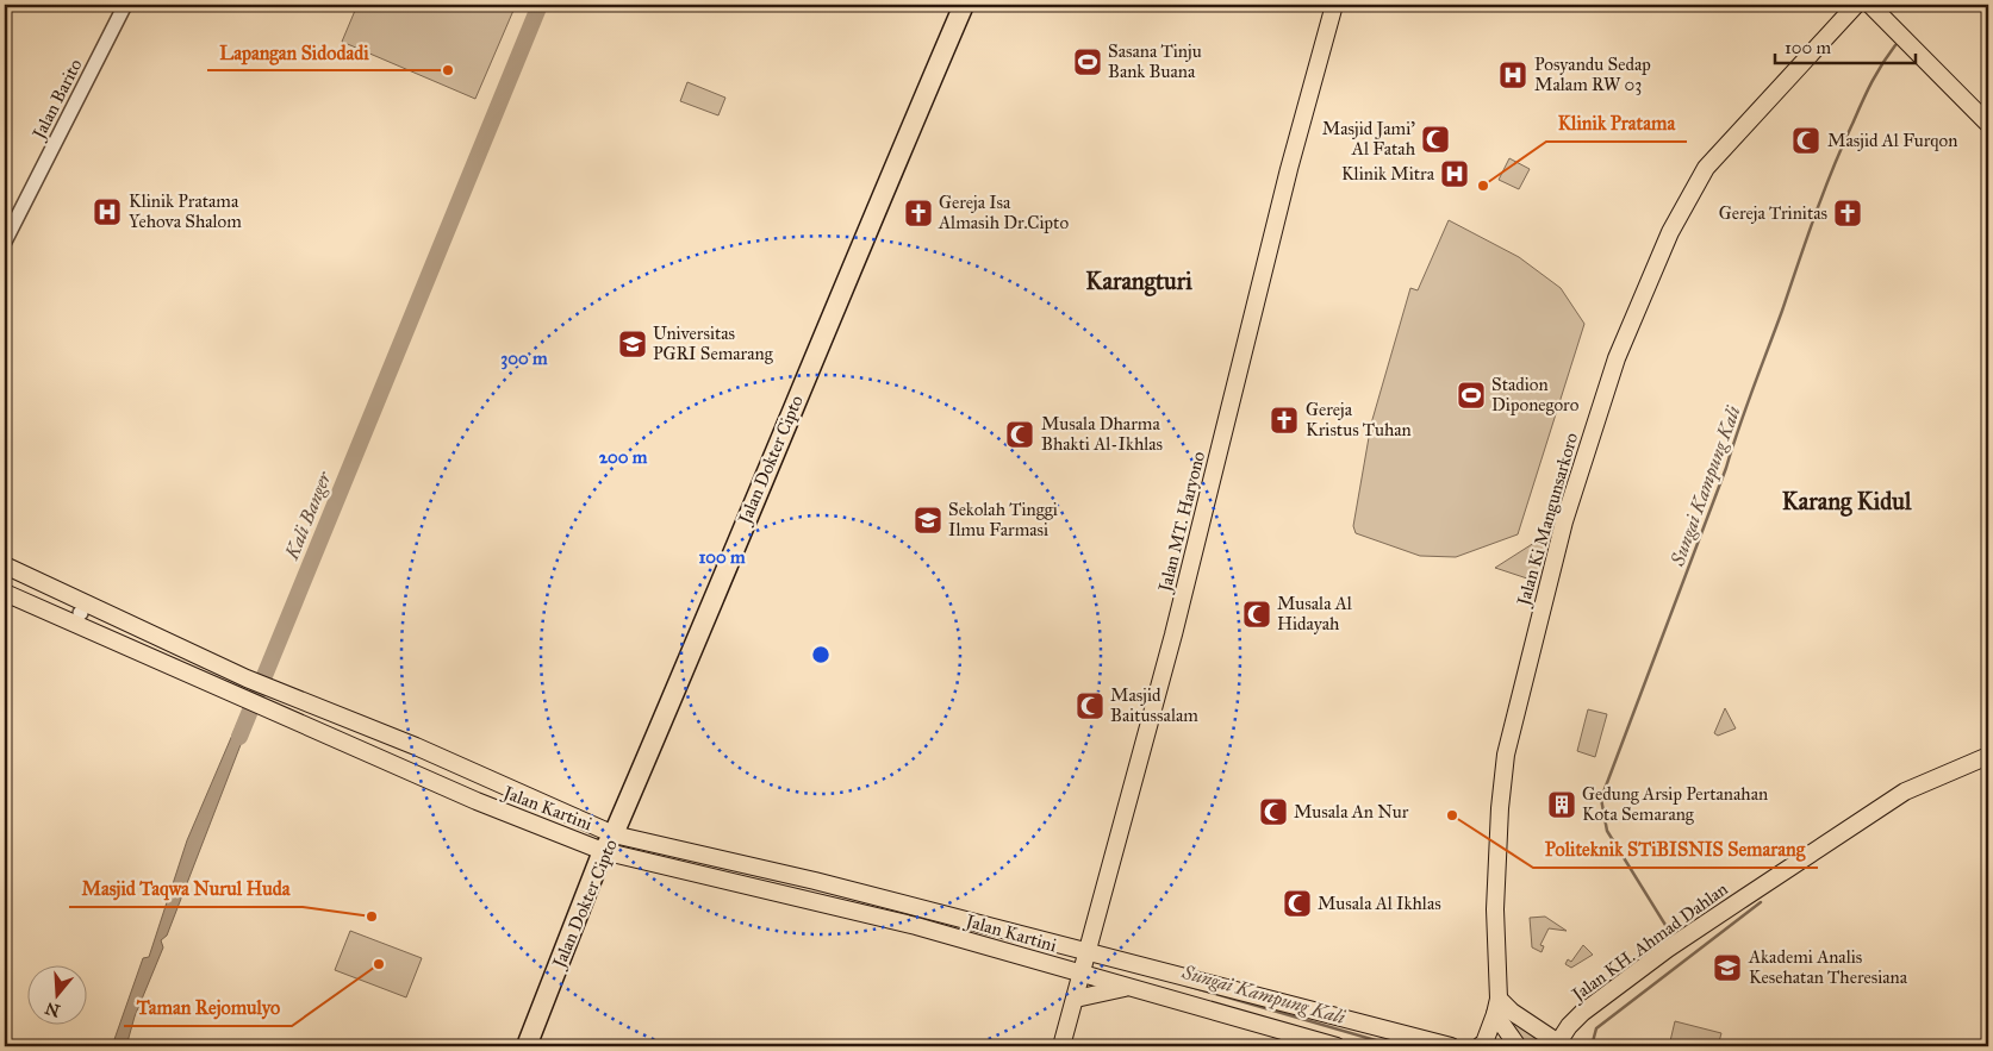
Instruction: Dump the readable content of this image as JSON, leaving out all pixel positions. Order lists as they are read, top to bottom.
{
  "streets": {
    "highway": ["Jalan Dokter Cipto"],
    "main road": [
      "Jalan Ki Mangunsarkoro",
      "Jalan MT. Haryono",
      "Jalan Kartini",
      "Jalan KH. Ahmad Dahlan"
    ],
    "street": ["Jalan Barito"]
  },
  "crossings": [
    ["Jalan Dokter Cipto", "Jalan Kartini"],
    ["Jalan Ki Mangunsarkoro", "Jalan KH. Ahmad Dahlan"],
    ["Jalan MT. Haryono", "Jalan Kartini"]
  ],
  "districts": ["Karangturi", "Karang Kidul"],
  "water": ["Sungai Kampung Kali", "Kali Banger"],
  "places": {
    "sports": ["Sasana Tinju Bank Buana", "Stadion Diponegoro"],
    "other": [
      "Lapangan Sidodadi",
      "Klinik Pratama",
      "Politeknik STiBISNIS Semarang",
      "Masjid Taqwa Nurul Huda",
      "Taman Rejomulyo"
    ],
    "hospital": ["Posyandu Sedap Malam RW 03", "Klinik Mitra", "Klinik Pratama Yehova Shalom"],
    "mosque": [
      "Masjid Jami' Al Fatah",
      "Masjid Al Furqon",
      "Musala Dharma Bhakti Al-Ikhlas",
      "Musala Al Hidayah",
      "Masjid Baitussalam",
      "Musala An Nur",
      "Musala Al Ikhlas"
    ],
    "church": ["Gereja Isa Almasih Dr.Cipto", "Gereja Trinitas", "Gereja Kristus Tuhan"],
    "school or university": ["Universitas PGRI Semarang", "Sekolah Tinggi Ilmu Farmasi", "Akademi Analis Kesehatan Theresiana"],
    "building": ["Gedung Arsip Pertanahan Kota Semarang"]
  },
  "scale_bar": "100 m",
  "north": "bottom",
  "rings": ["300 m", "200 m", "100 m"]
}
